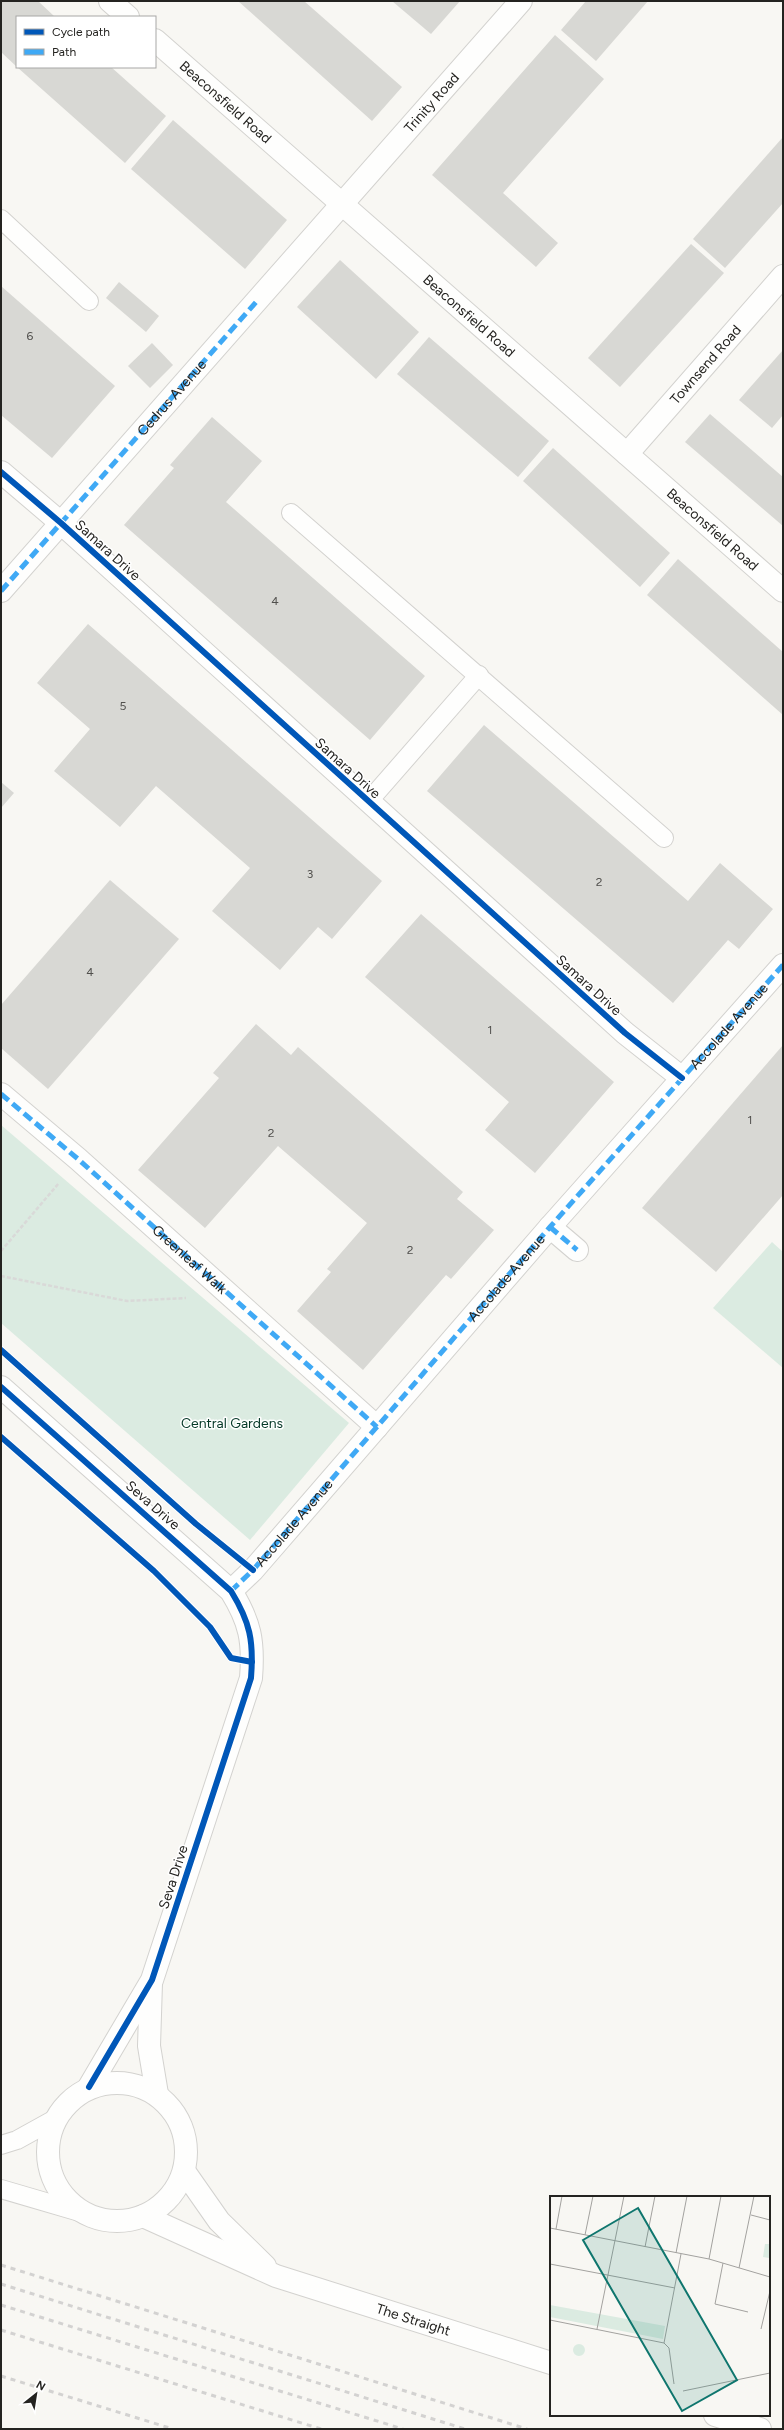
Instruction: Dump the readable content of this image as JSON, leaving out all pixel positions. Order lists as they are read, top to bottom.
{
  "streets": {
    "street": [
      "Beaconsfield Road",
      "Trinity Road",
      "Townsend Road",
      "Cedrus Avenue",
      "Samara Drive",
      "Accolade Avenue",
      "Greenleaf Walk",
      "Seva Drive",
      "The Straight"
    ]
  },
  "crossings": [
    ["Beaconsfield Road", "Trinity Road"],
    ["Beaconsfield Road", "Townsend Road"],
    ["Beaconsfield Road", "Cedrus Avenue"],
    ["Trinity Road", "Cedrus Avenue"],
    ["Cedrus Avenue", "Samara Drive"],
    ["Samara Drive", "Accolade Avenue"],
    ["Accolade Avenue", "Greenleaf Walk"],
    ["Accolade Avenue", "Seva Drive"],
    ["Seva Drive", "The Straight"]
  ],
  "parks": ["Central Gardens"],
  "house_numbers": [
    "6",
    "4",
    "5",
    "3",
    "2",
    "4",
    "1",
    "1",
    "2",
    "2"
  ],
  "legend": ["Cycle path", "Path"],
  "north": "top right"
}
